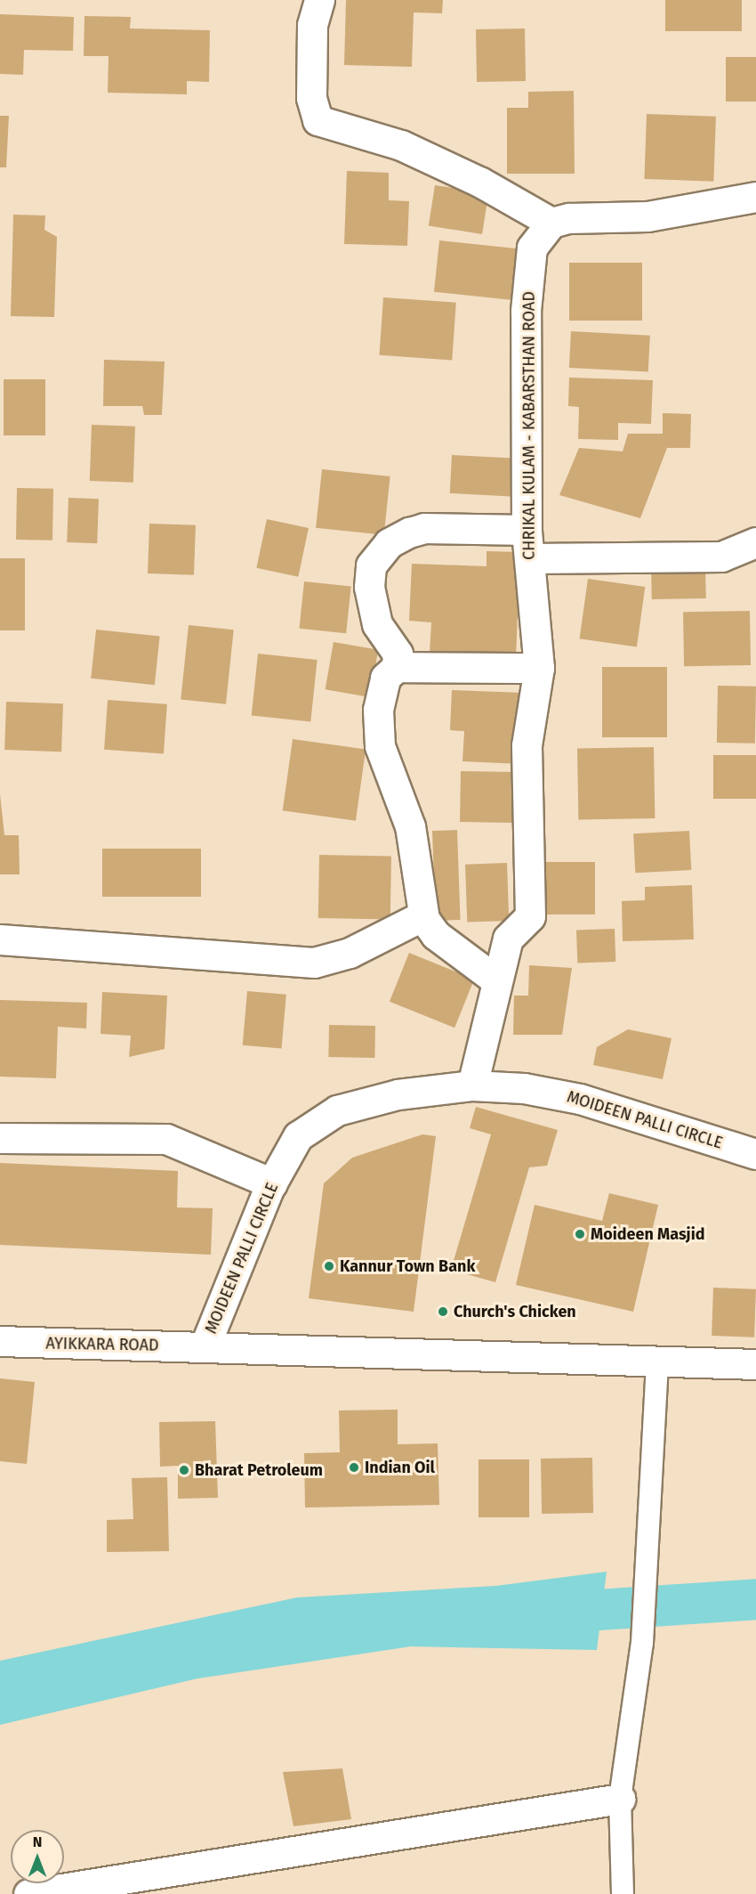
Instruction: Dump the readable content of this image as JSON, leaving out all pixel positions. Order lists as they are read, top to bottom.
{
  "streets": {
    "street": ["CHRIKAL KULAM - KABARSTHAN ROAD", "MOIDEEN PALLI CIRCLE", "AYIKKARA ROAD"]
  },
  "crossings": [
    ["CHRIKAL KULAM - KABARSTHAN ROAD", "MOIDEEN PALLI CIRCLE"],
    ["MOIDEEN PALLI CIRCLE", "AYIKKARA ROAD"]
  ],
  "places": [
    "Moideen Masjid",
    "Kannur Town Bank",
    "Church's Chicken",
    "Indian Oil",
    "Bharat Petroleum"
  ],
  "north": "top"
}
